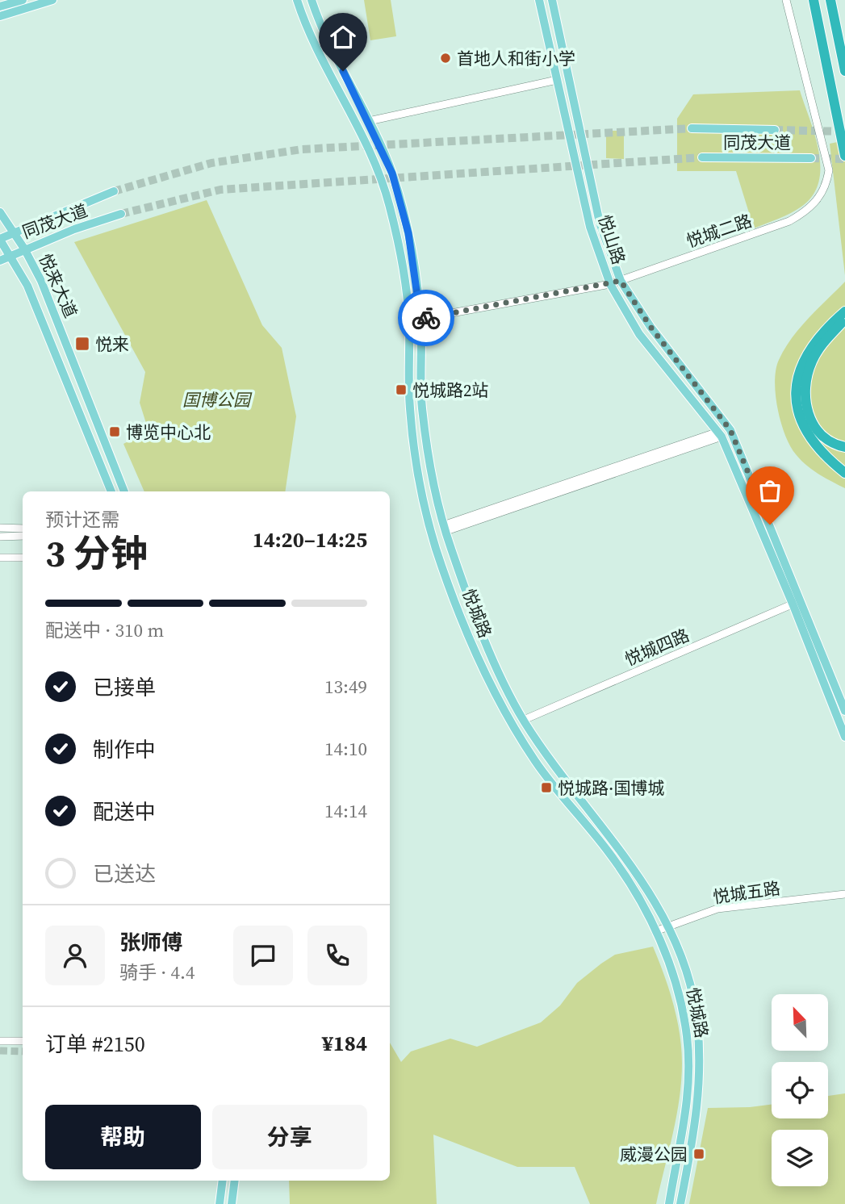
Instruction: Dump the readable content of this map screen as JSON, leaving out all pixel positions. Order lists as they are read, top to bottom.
{
  "streets": {
    "main road": [
      "同茂大道",
      "悦山路",
      "悦来大道",
      "悦城路"
    ],
    "street": ["悦城二路", "悦城四路", "悦城五路"]
  },
  "crossings": [
    ["同茂大道", "悦来大道"],
    ["悦城二路", "悦山路"],
    ["悦城二路", "悦城路"],
    ["悦山路", "悦城四路"],
    ["悦城路", "悦城四路"],
    ["悦城路", "悦城五路"]
  ],
  "parks": ["国博公园"],
  "places": {
    "other": ["首地人和街小学"],
    "transit": [
      "悦来",
      "悦城路2站",
      "博览中心北",
      "悦城路·国博城",
      "威漫公园"
    ]
  },
  "north": "top left",
  "page": {
    "heading": ["3 分钟", "预计还需", "14:20–14:25"],
    "panel": [
      "张师傅",
      "骑手 · 4.4",
      "订单 #2150",
      "¥184"
    ],
    "bar": "配送中 · 310 m",
    "list": [
      ["已接单", "13:49"],
      ["制作中", "14:10"],
      ["配送中", "14:14"],
      "已送达"
    ],
    "buttons": ["帮助", "分享"]
  }
}
